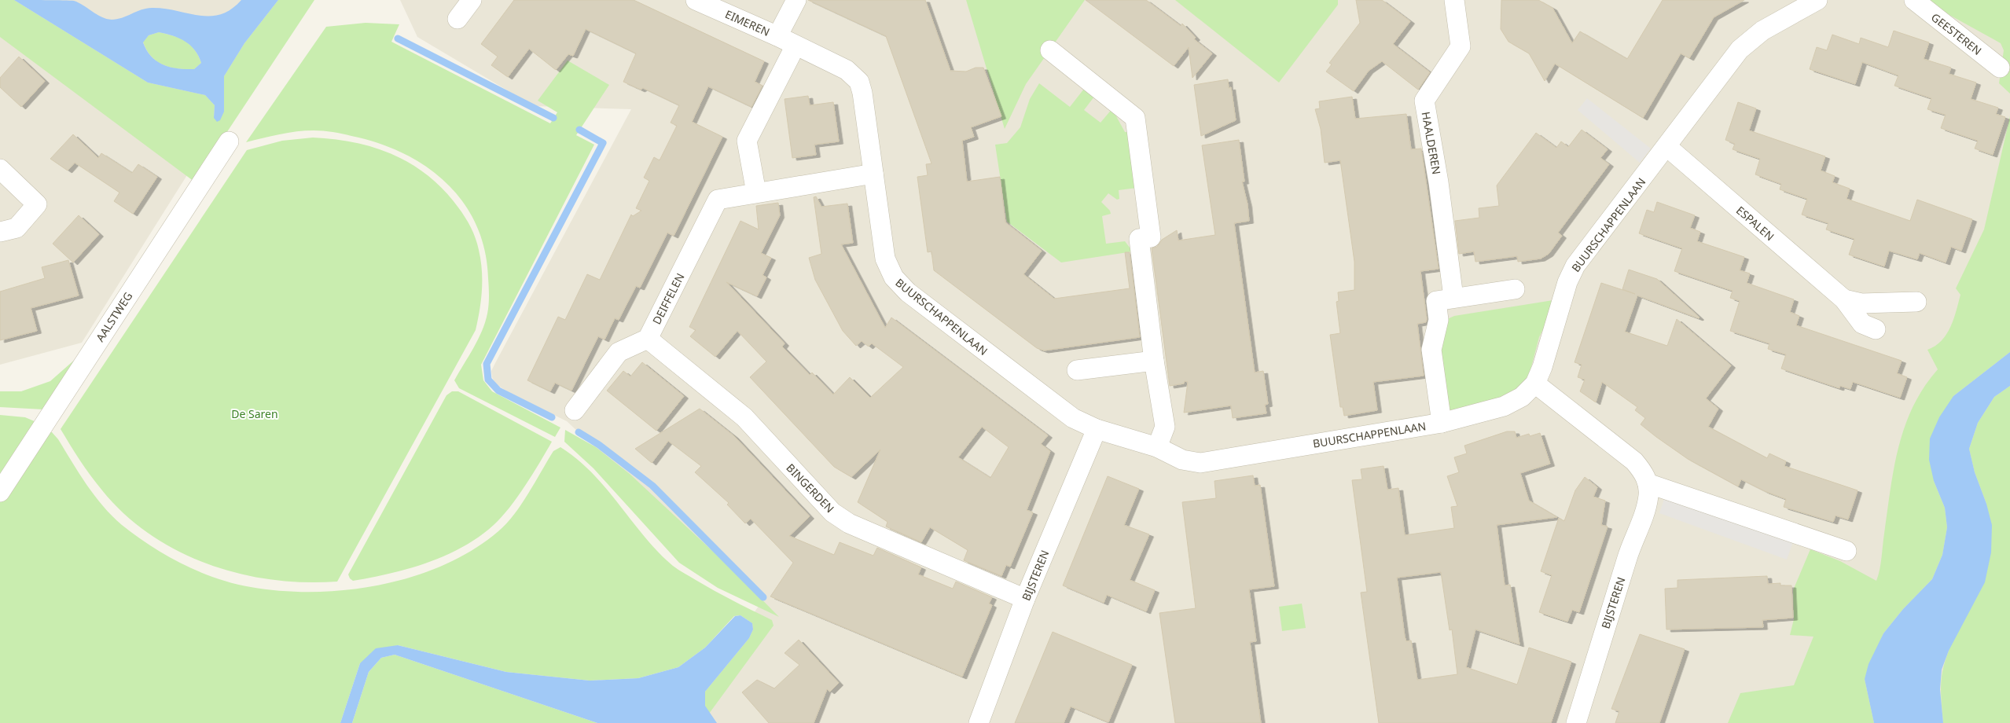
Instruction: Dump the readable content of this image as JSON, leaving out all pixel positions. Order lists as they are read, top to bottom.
{
  "streets": {
    "street": [
      "EIMEREN",
      "GEESTEREN",
      "HAALDEREN",
      "ESPALEN",
      "BUURSCHAPPENLAAN",
      "DEIFFELEN",
      "AALSTWEG",
      "BINGERDEN",
      "BIJSTEREN"
    ]
  },
  "crossings": [
    ["EIMEREN", "BUURSCHAPPENLAAN"],
    ["ESPALEN", "BUURSCHAPPENLAAN"],
    ["BUURSCHAPPENLAAN", "DEIFFELEN"],
    ["BUURSCHAPPENLAAN", "BIJSTEREN"],
    ["DEIFFELEN", "BINGERDEN"],
    ["BINGERDEN", "BIJSTEREN"]
  ],
  "parks": ["De Saren"]
}
